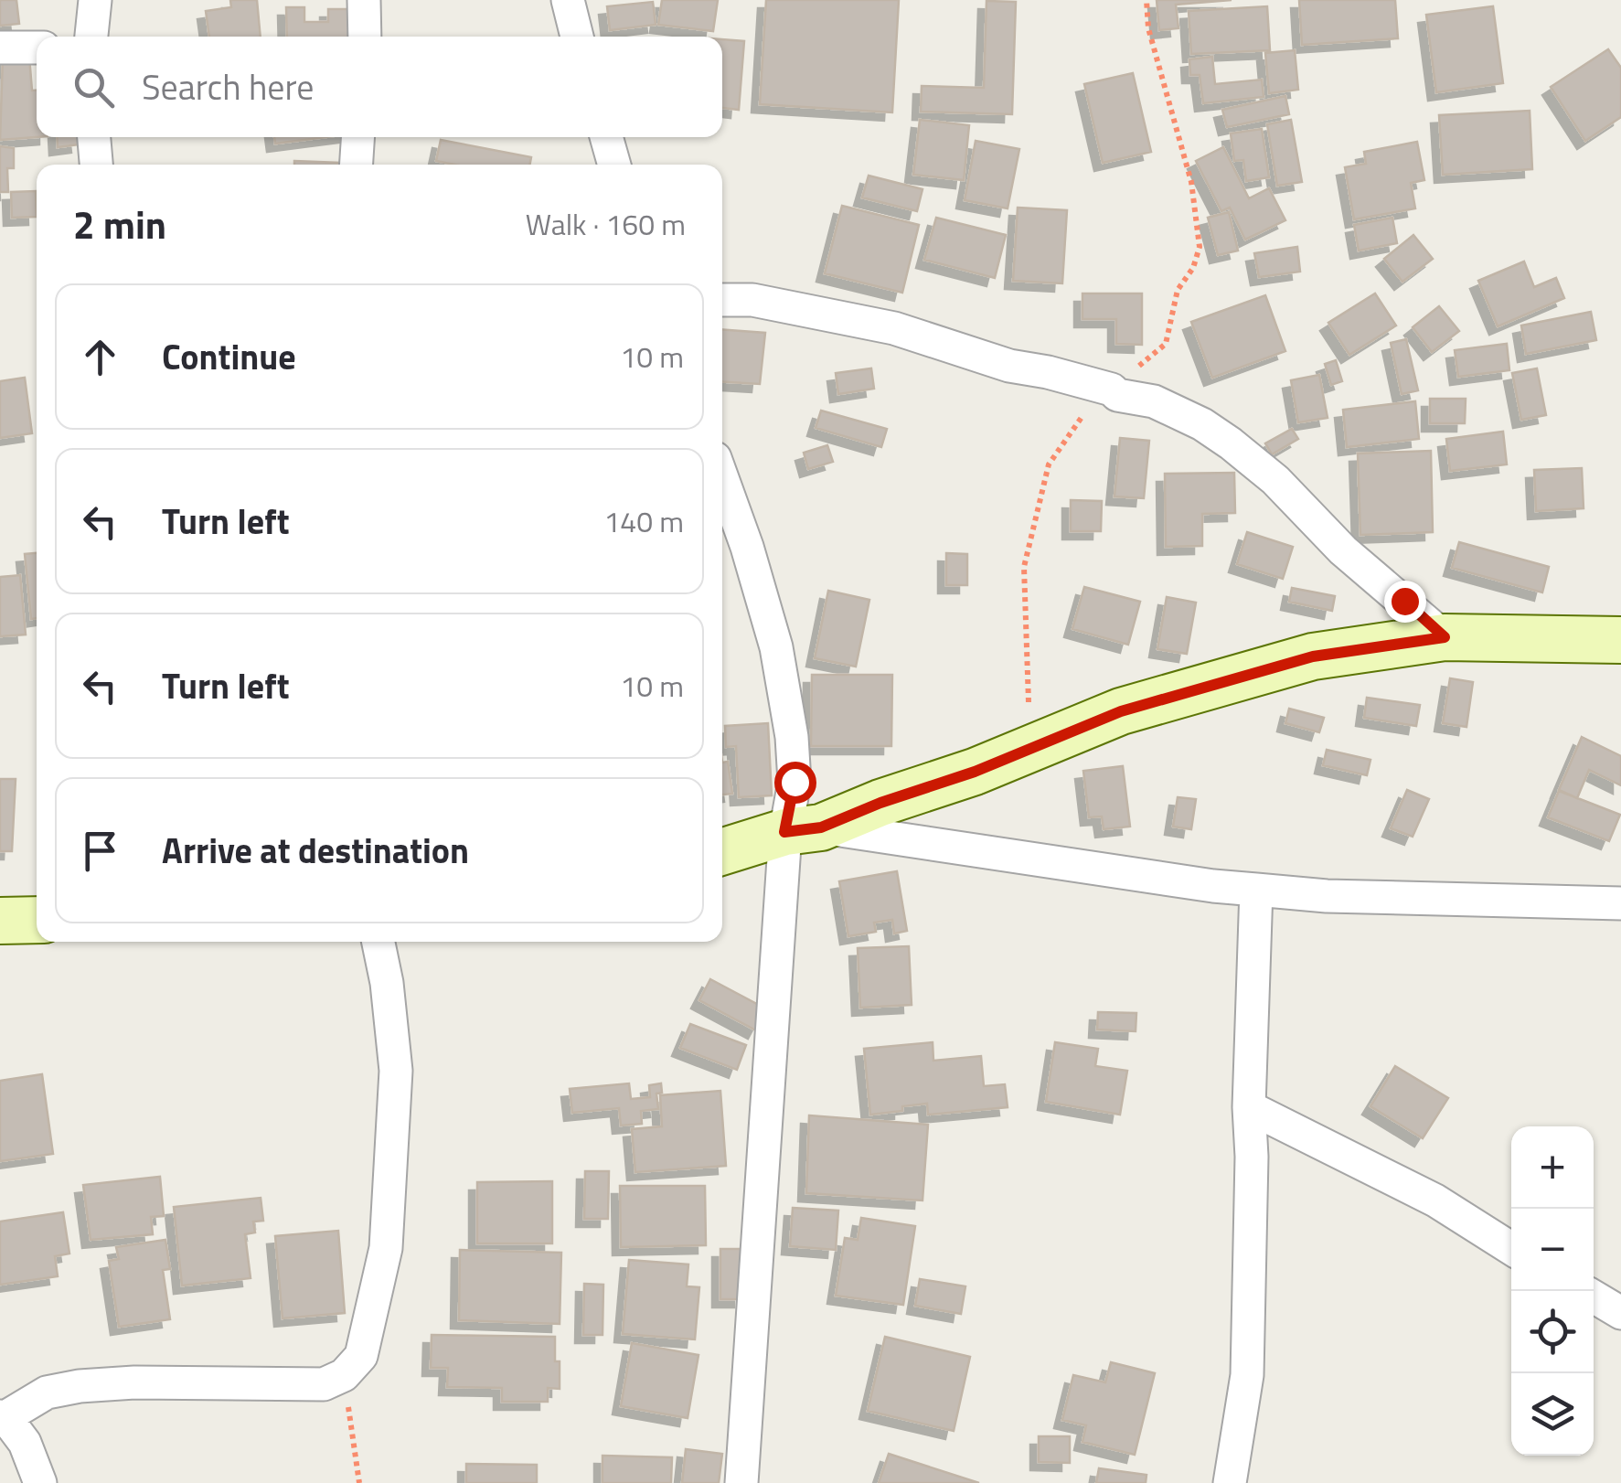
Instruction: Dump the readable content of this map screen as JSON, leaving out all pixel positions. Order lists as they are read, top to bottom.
{
  "page": {
    "search": "Search here",
    "heading": ["2 min", "Walk · 160 m"],
    "list": [
      ["Continue", "10 m"],
      ["Turn left", "140 m"],
      ["Turn left", "10 m"],
      "Arrive at destination"
    ],
    "map_buttons": ["+", "−"]
  }
}
